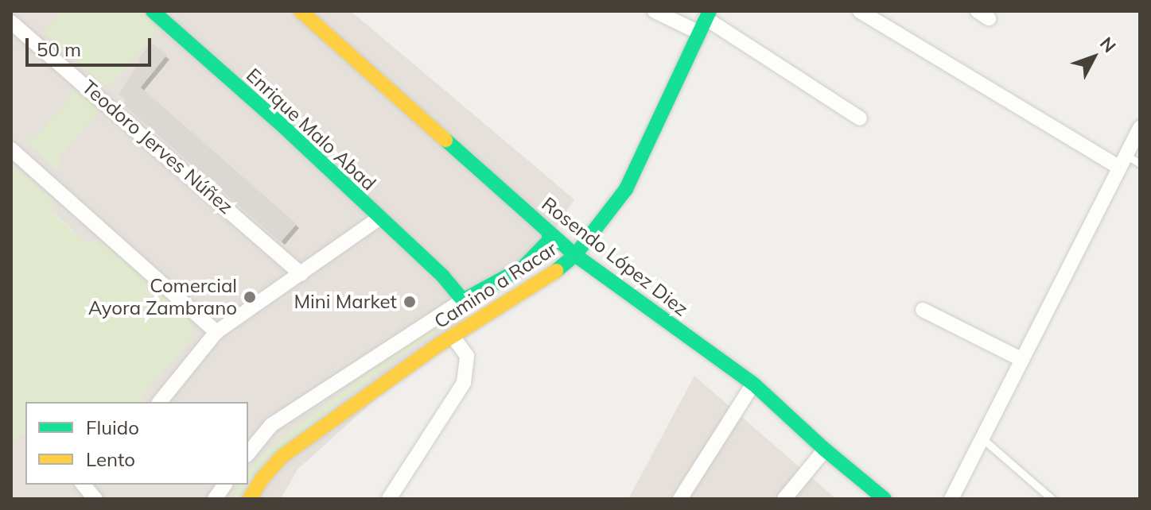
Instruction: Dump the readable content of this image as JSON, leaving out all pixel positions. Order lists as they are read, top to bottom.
{
  "streets": {
    "street": [
      "Enrique Malo Abad",
      "Teodoro Jerves Núñez",
      "Rosendo López Diez",
      "Camino a Racar"
    ]
  },
  "crossings": [
    ["Rosendo López Diez", "Camino a Racar"]
  ],
  "places": ["Comercial Ayora Zambrano", "Mini Market"],
  "legend": ["Fluido", "Lento"],
  "scale_bar": "50 m",
  "north": "top right"
}
